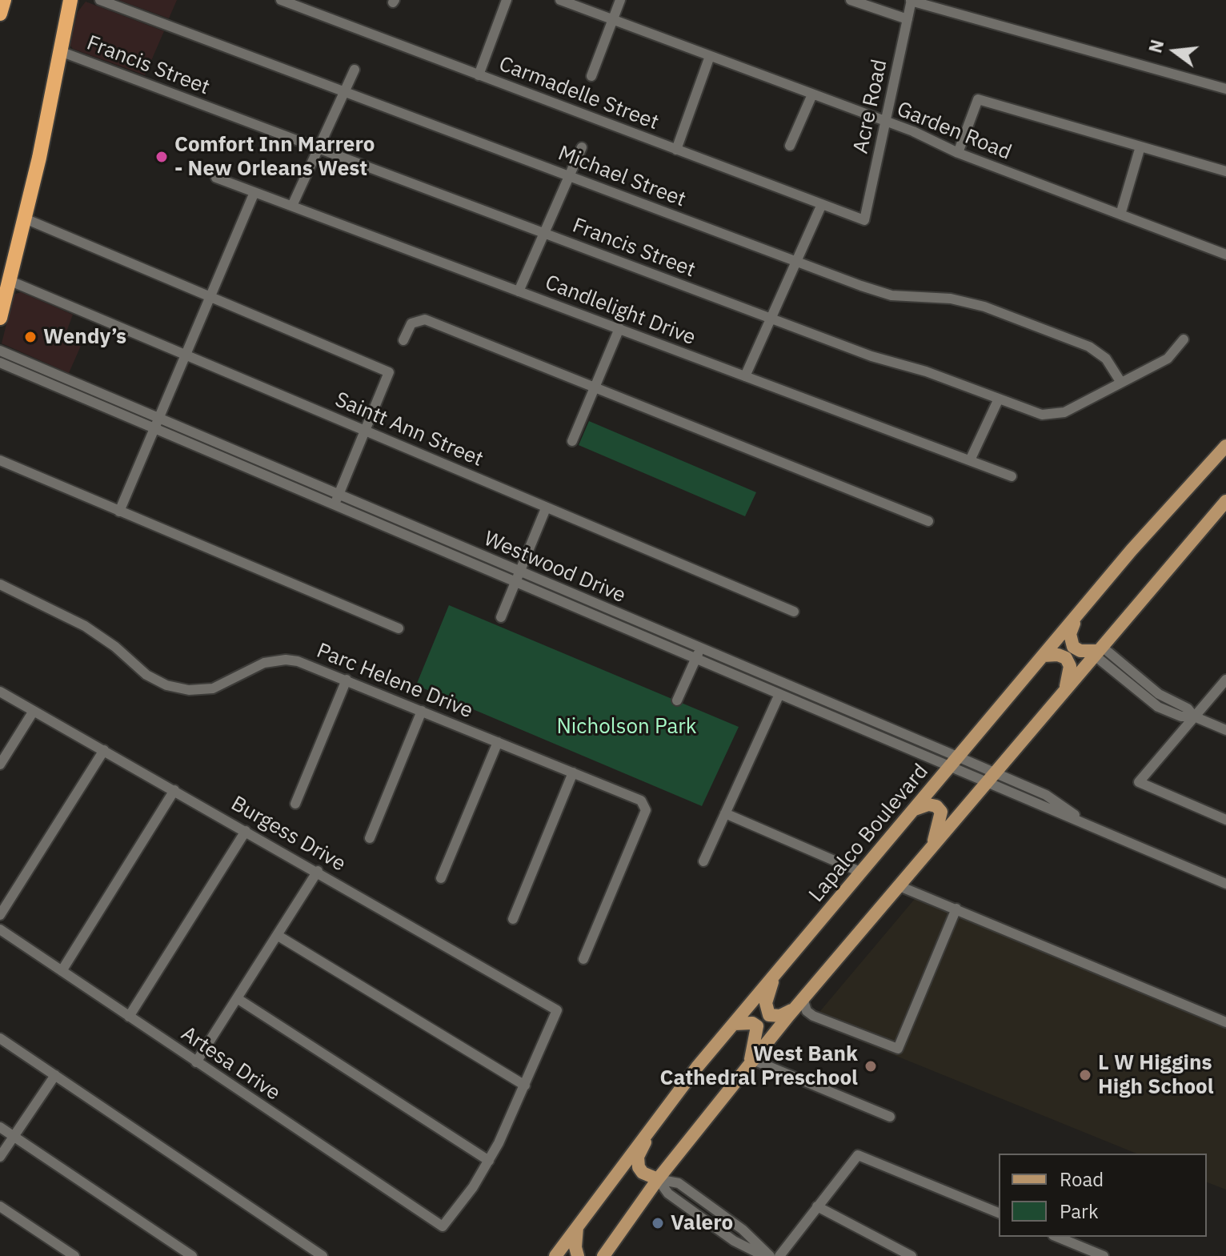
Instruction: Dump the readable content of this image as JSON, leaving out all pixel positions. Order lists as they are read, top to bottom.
{
  "streets": {
    "main road": ["Lapalco Boulevard"],
    "street": [
      "Francis Street",
      "Carmadelle Street",
      "Acre Road",
      "Garden Road",
      "Michael Street",
      "Candlelight Drive",
      "Saintt Ann Street",
      "Westwood Drive",
      "Parc Helene Drive",
      "Burgess Drive",
      "Artesa Drive"
    ]
  },
  "crossings": [
    ["Francis Street", "Michael Street"],
    ["Carmadelle Street", "Acre Road"],
    ["Acre Road", "Garden Road"],
    ["Westwood Drive", "Lapalco Boulevard"]
  ],
  "parks": ["Nicholson Park"],
  "places": [
    "Comfort Inn Marrero - New Orleans West",
    "Wendy’s",
    "West Bank Cathedral Preschool",
    "L W Higgins High School",
    "Valero"
  ],
  "legend": ["Road", "Park"],
  "north": "left"
}
